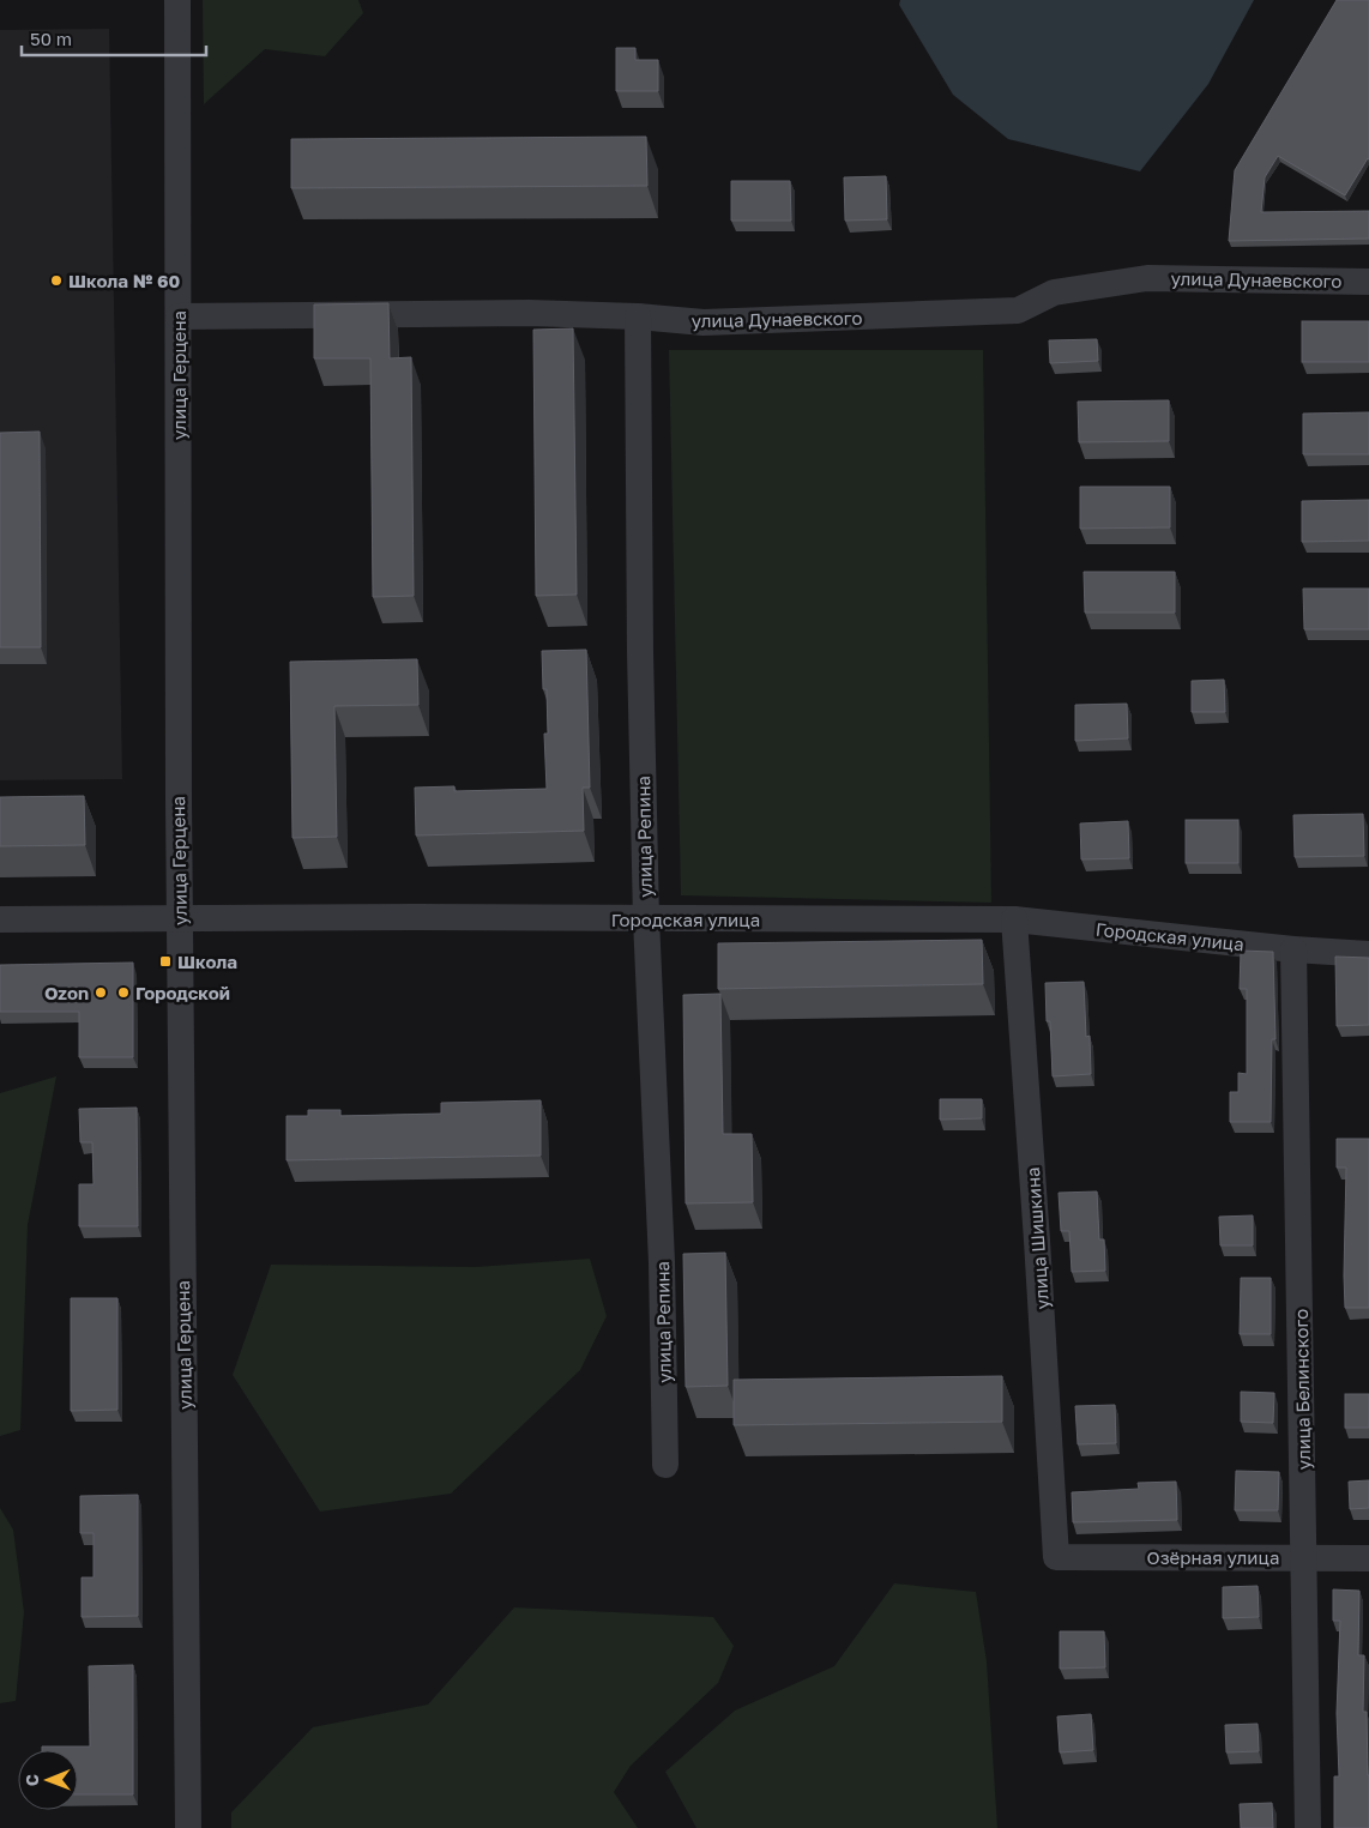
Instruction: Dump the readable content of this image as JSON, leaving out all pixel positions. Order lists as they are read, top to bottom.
{
  "streets": {
    "street": [
      "улица Дунаевского",
      "улица Герцена",
      "улица Репина",
      "Городская улица",
      "улица Шишкина",
      "улица Белинского",
      "Озёрная улица"
    ]
  },
  "crossings": [
    ["улица Дунаевского", "улица Герцена"],
    ["улица Дунаевского", "улица Репина"],
    ["улица Герцена", "Городская улица"],
    ["улица Репина", "Городская улица"],
    ["Городская улица", "улица Шишкина"],
    ["Городская улица", "улица Белинского"],
    ["улица Шишкина", "Озёрная улица"],
    ["улица Белинского", "Озёрная улица"]
  ],
  "places": {
    "other": ["Школа № 60", "Ozon", "Городской"],
    "transit": ["Школа"]
  },
  "scale_bar": "50 m",
  "north": "left"
}
